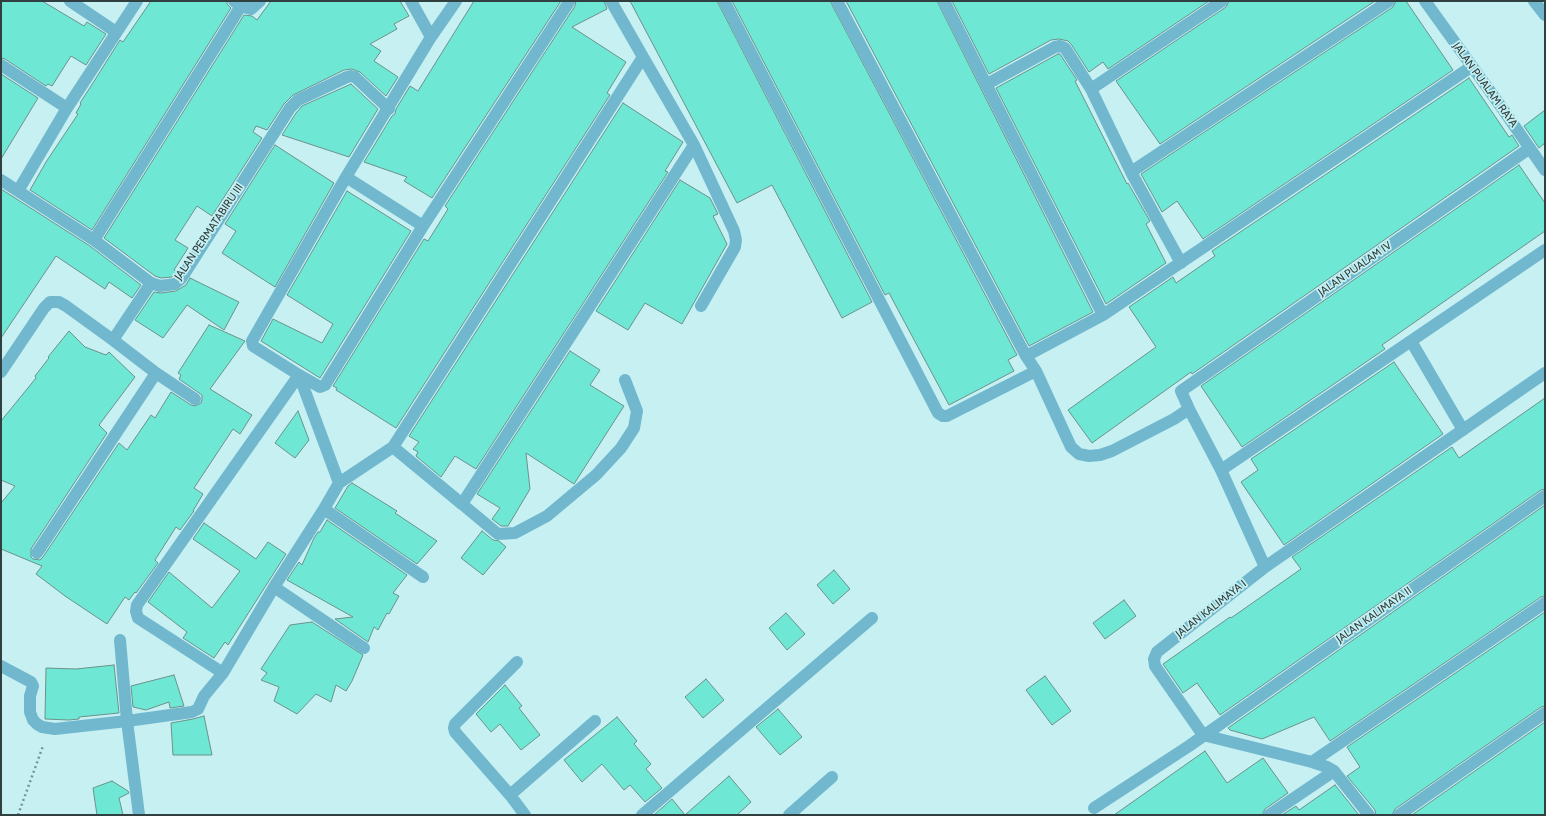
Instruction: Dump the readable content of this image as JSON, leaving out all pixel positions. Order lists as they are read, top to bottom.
{
  "streets": {
    "street": [
      "JALAN PUALAM RAYA",
      "JALAN PERMATABIRU III",
      "JALAN PUALAM IV",
      "JALAN KALIMAYA I",
      "JALAN KALIMAYA II"
    ]
  },
  "crossings": [
    ["JALAN PUALAM RAYA", "JALAN PUALAM IV"],
    ["JALAN KALIMAYA I", "JALAN KALIMAYA II"]
  ]
}
